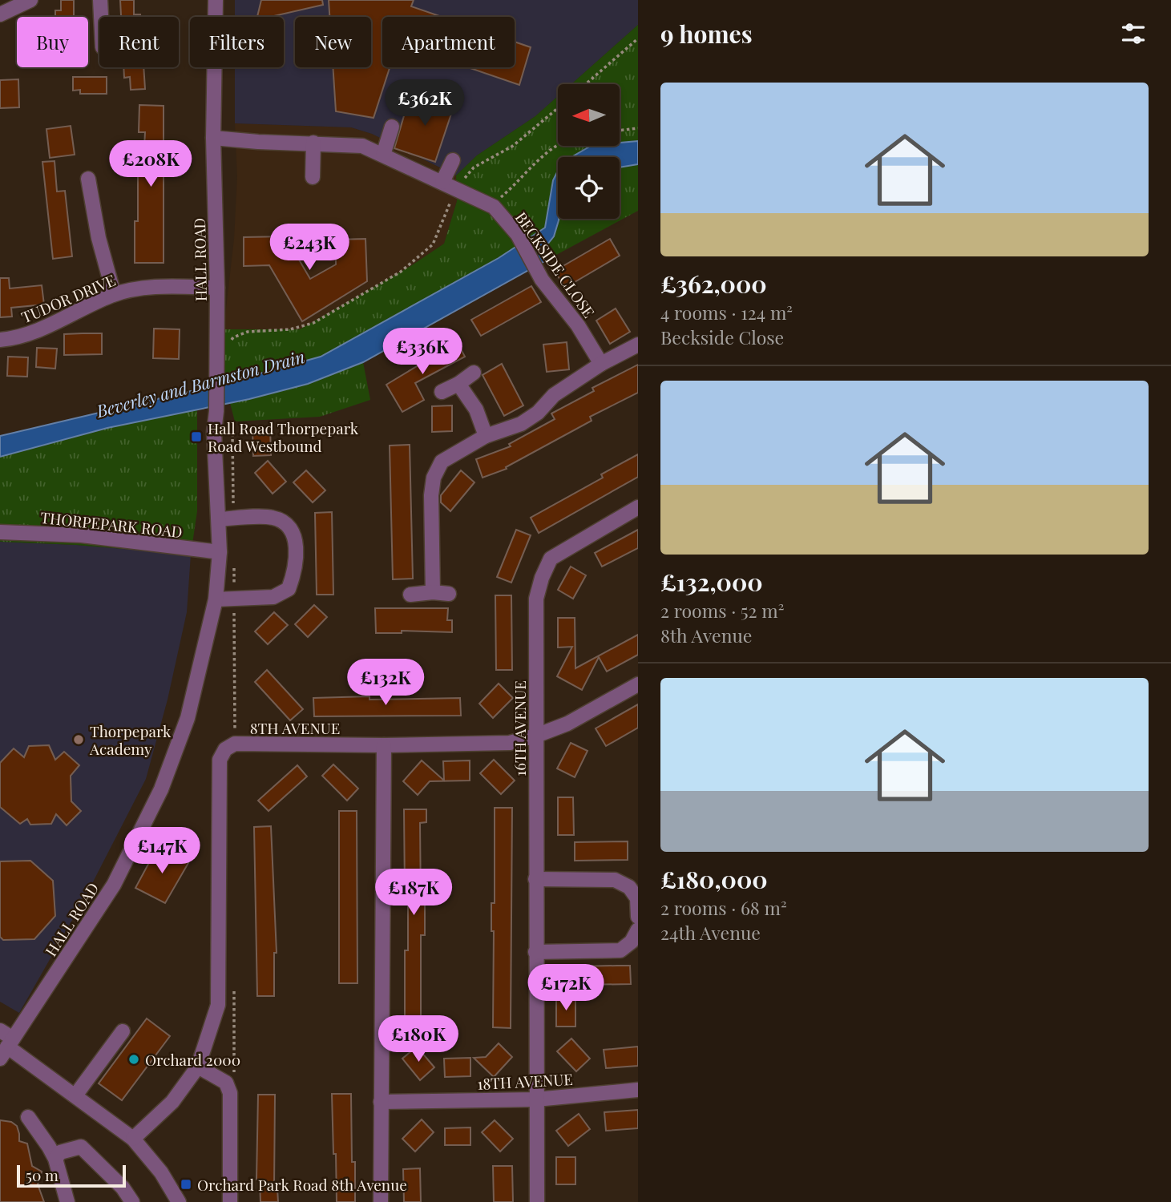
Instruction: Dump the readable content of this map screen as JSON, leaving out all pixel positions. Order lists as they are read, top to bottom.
{
  "streets": {
    "street": [
      "HALL ROAD",
      "BECKSIDE CLOSE",
      "TUDOR DRIVE",
      "THORPEPARK ROAD",
      "8TH AVENUE",
      "16TH AVENUE",
      "18TH AVENUE"
    ]
  },
  "crossings": [
    ["HALL ROAD", "BECKSIDE CLOSE"],
    ["HALL ROAD", "TUDOR DRIVE"],
    ["HALL ROAD", "THORPEPARK ROAD"],
    ["8TH AVENUE", "16TH AVENUE"],
    ["16TH AVENUE", "18TH AVENUE"]
  ],
  "water": ["Beverley and Barmston Drain"],
  "places": {
    "transit": ["Hall Road Thorpepark Road Westbound", "Orchard Park Road 8th Avenue"],
    "other": ["Thorpepark Academy", "Orchard 2000"]
  },
  "scale_bar": "50 m",
  "north": "left",
  "page": {
    "heading": "9 homes",
    "chip": [
      "Buy",
      "Rent",
      "Filters",
      "New",
      "Apartment"
    ],
    "list": [
      {
        "name": "£362,000",
        "note": "4 rooms · 124 m² · Beckside Close"
      },
      {
        "name": "£132,000",
        "note": "2 rooms · 52 m² · 8th Avenue"
      },
      {
        "name": "£180,000",
        "note": "2 rooms · 68 m² · 24th Avenue"
      }
    ],
    "price": [
      "£362K",
      "£208K",
      "£243K",
      "£336K",
      "£132K",
      "£147K",
      "£187K",
      "£172K",
      "£180K"
    ],
    "scale": "50 m"
  }
}
